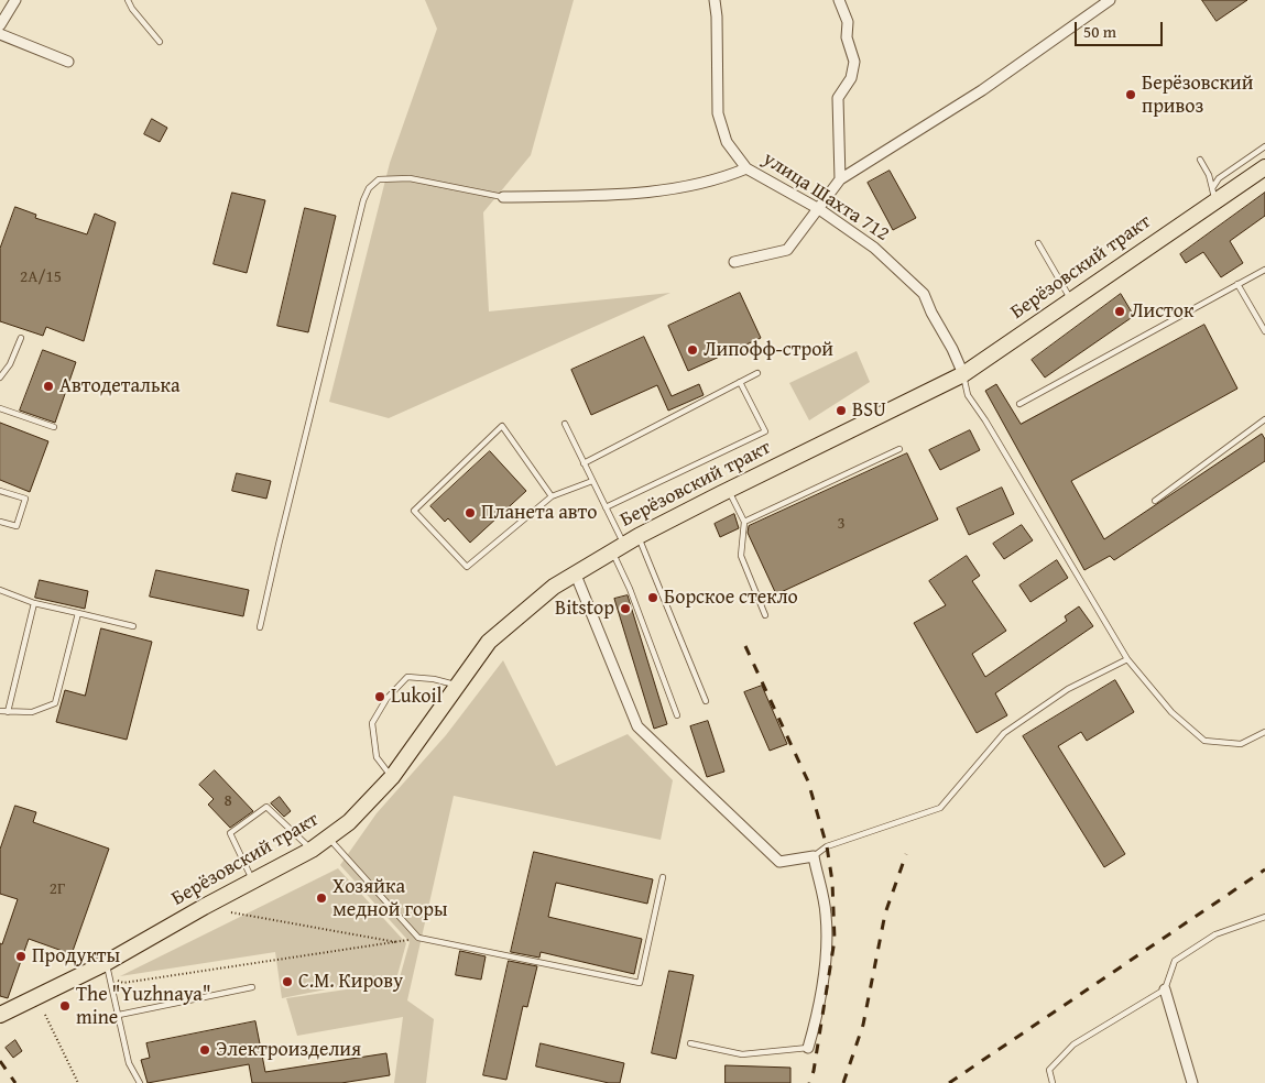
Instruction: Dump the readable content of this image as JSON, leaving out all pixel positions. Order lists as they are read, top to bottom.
{
  "streets": {
    "main road": ["Берёзовский тракт"],
    "street": ["улица Шахта 712"]
  },
  "crossings": [
    ["улица Шахта 712", "Берёзовский тракт"]
  ],
  "places": [
    "Берёзовский привоз",
    "Листок",
    "Липофф-строй",
    "Автодеталька",
    "BSU",
    "Планета авто",
    "Борское стекло",
    "Bitstop",
    "Lukoil",
    "Хозяйка медной горы",
    "Продукты",
    "С.М. Кирову",
    "The \"Yuzhnaya\" mine",
    "Электроизделия"
  ],
  "house_numbers": [
    "2А/15",
    "3",
    "8",
    "2Г"
  ],
  "scale_bar": "50 m"
}
